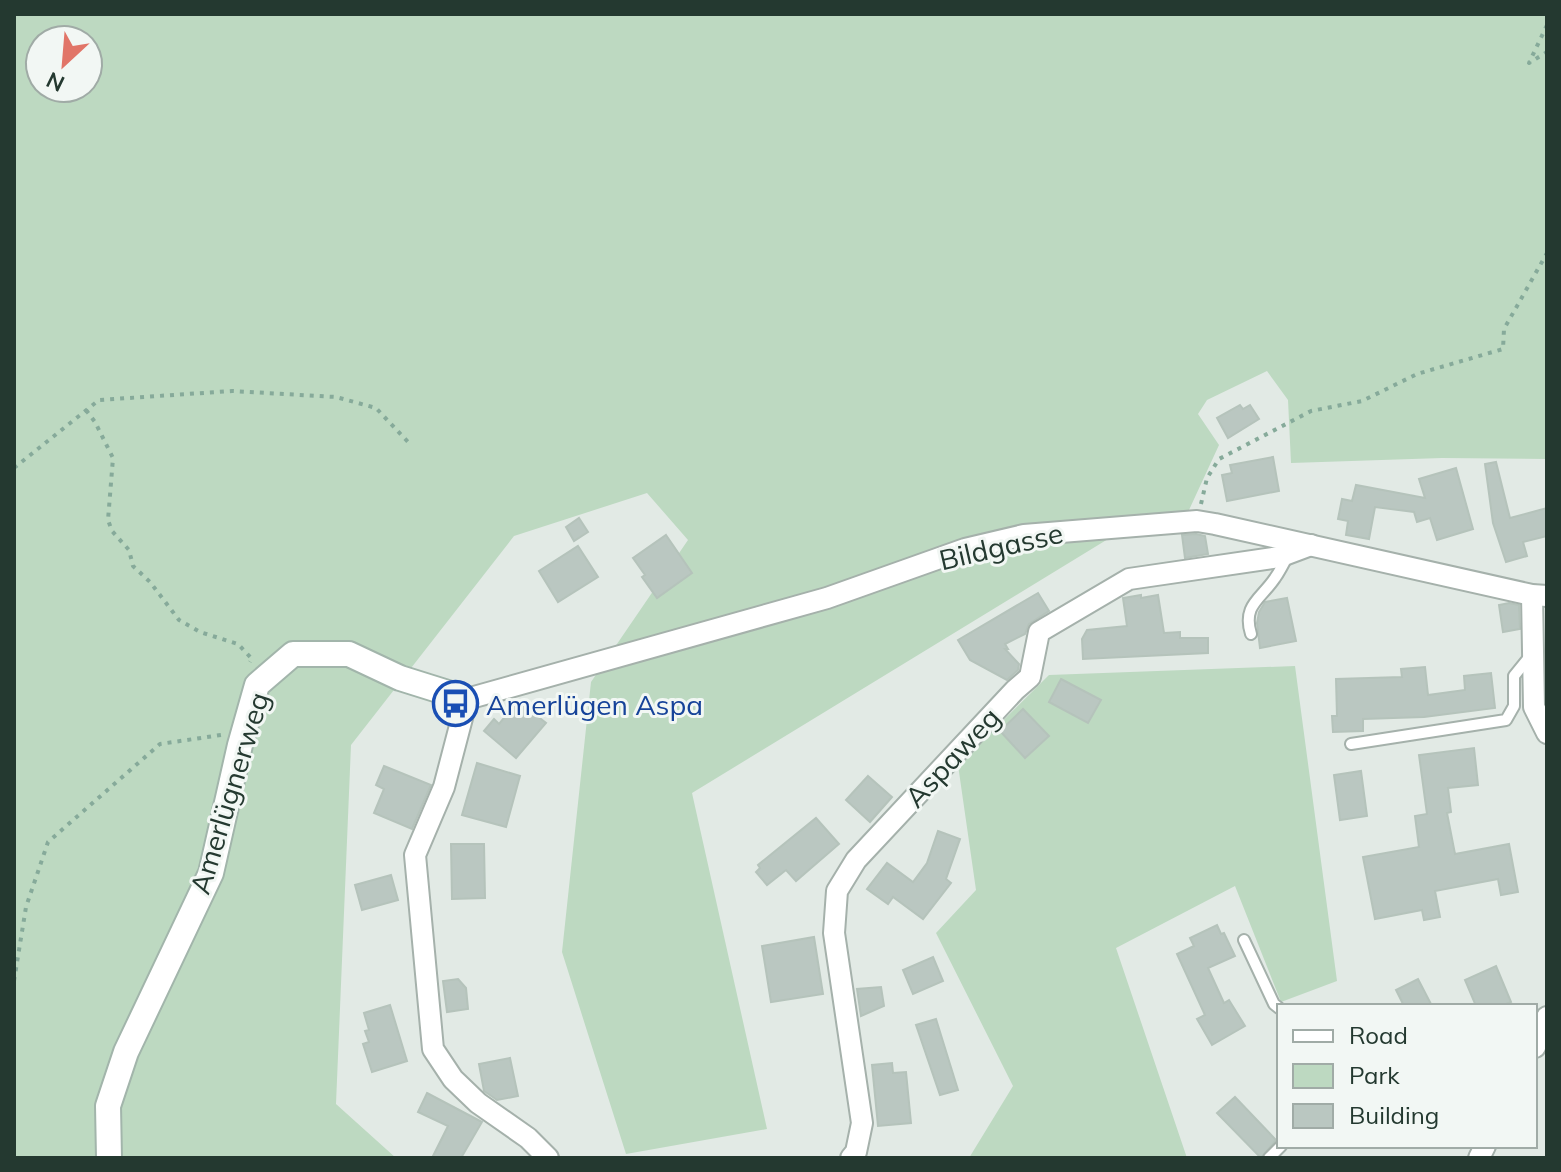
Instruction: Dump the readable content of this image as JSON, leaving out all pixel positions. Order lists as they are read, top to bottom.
{
  "streets": {
    "street": ["Bildgasse", "Aspaweg", "Amerlügnerweg"]
  },
  "crossings": [
    ["Bildgasse", "Aspaweg"],
    ["Bildgasse", "Amerlügnerweg"]
  ],
  "places": {
    "bus stop": ["Amerlügen Aspa"]
  },
  "legend": ["Road", "Park", "Building"],
  "north": "bottom left"
}
